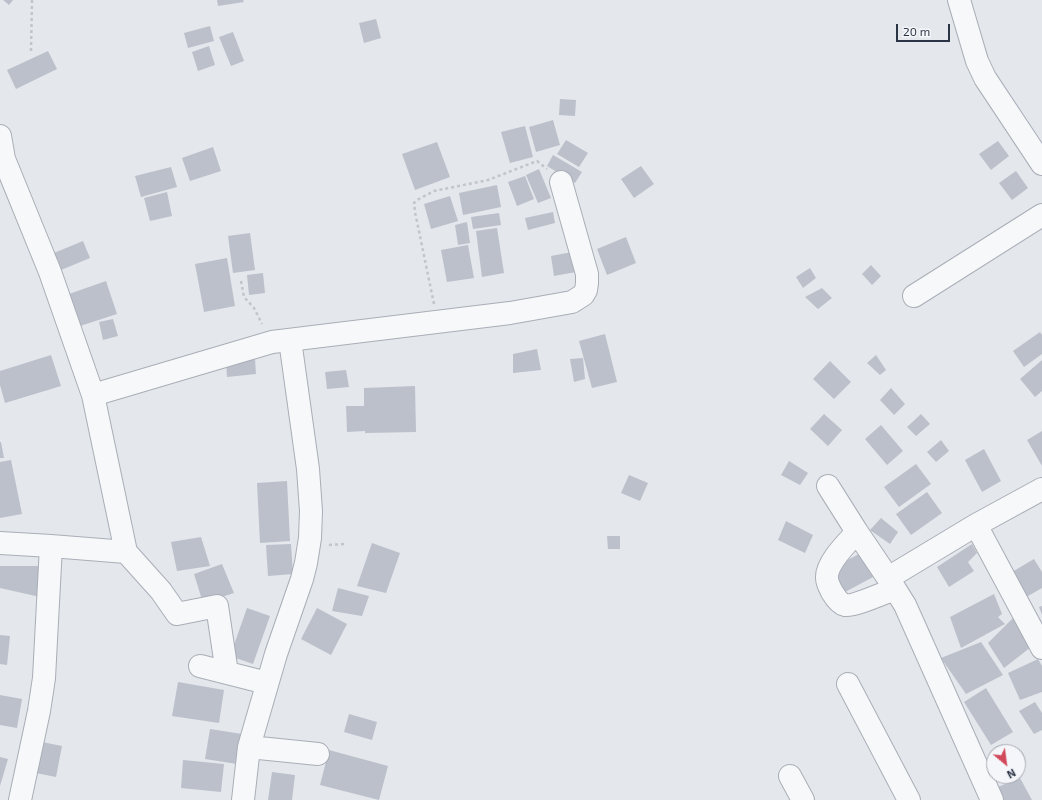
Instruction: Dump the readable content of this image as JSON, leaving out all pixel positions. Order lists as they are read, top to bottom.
{
  "scale_bar": "20 m",
  "north": "bottom right"
}
